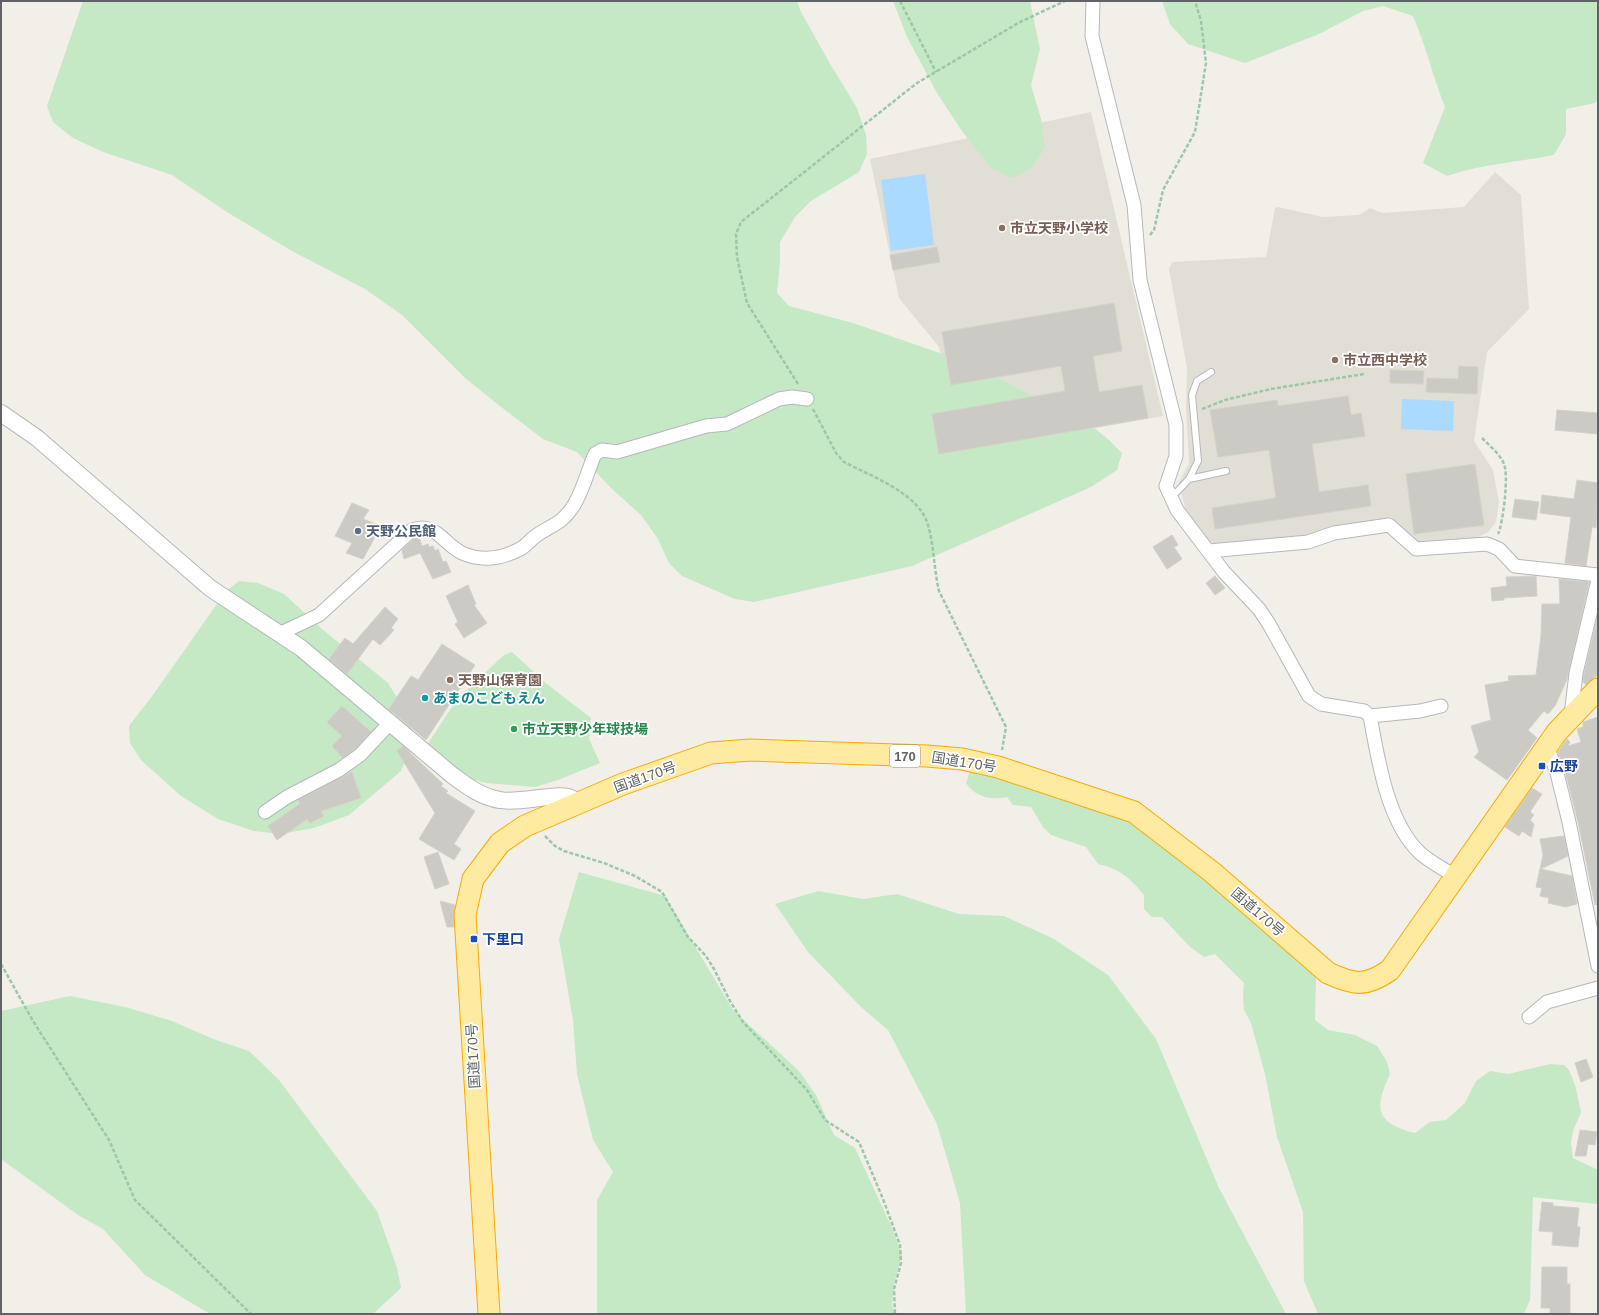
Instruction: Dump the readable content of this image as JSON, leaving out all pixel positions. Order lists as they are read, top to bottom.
{
  "streets": {
    "highway": ["170", "国道170号"]
  },
  "places": {
    "other": [
      "市立天野小学校",
      "市立西中学校",
      "天野公民館",
      "天野山保育園",
      "あまのこどもえん",
      "市立天野少年球技場"
    ],
    "transit": ["広野", "下里口"]
  }
}
